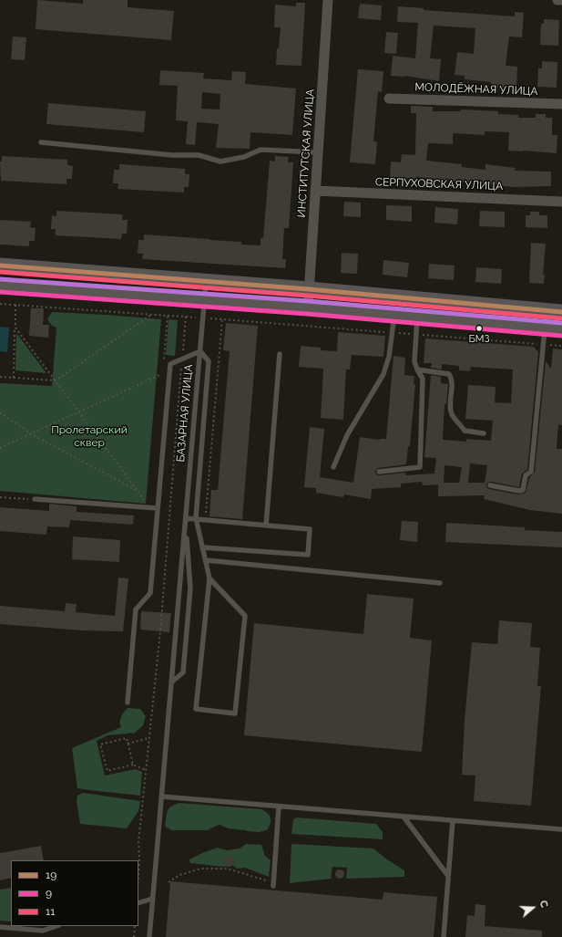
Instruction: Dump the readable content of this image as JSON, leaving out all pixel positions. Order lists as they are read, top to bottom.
{
  "streets": {
    "street": ["МОЛОДЁЖНАЯ УЛИЦА", "ИНСТИТУТСКАЯ УЛИЦА", "СЕРПУХОВСКАЯ УЛИЦА"],
    "lane": ["БАЗАРНАЯ УЛИЦА"]
  },
  "crossings": [
    ["ИНСТИТУТСКАЯ УЛИЦА", "СЕРПУХОВСКАЯ УЛИЦА"]
  ],
  "parks": ["Пролетарский сквер"],
  "places": ["БМЗ"],
  "lines": ["transit line 19", "transit line 11", "transit line 9"],
  "legend": ["19", "9", "11"],
  "north": "right"
}
